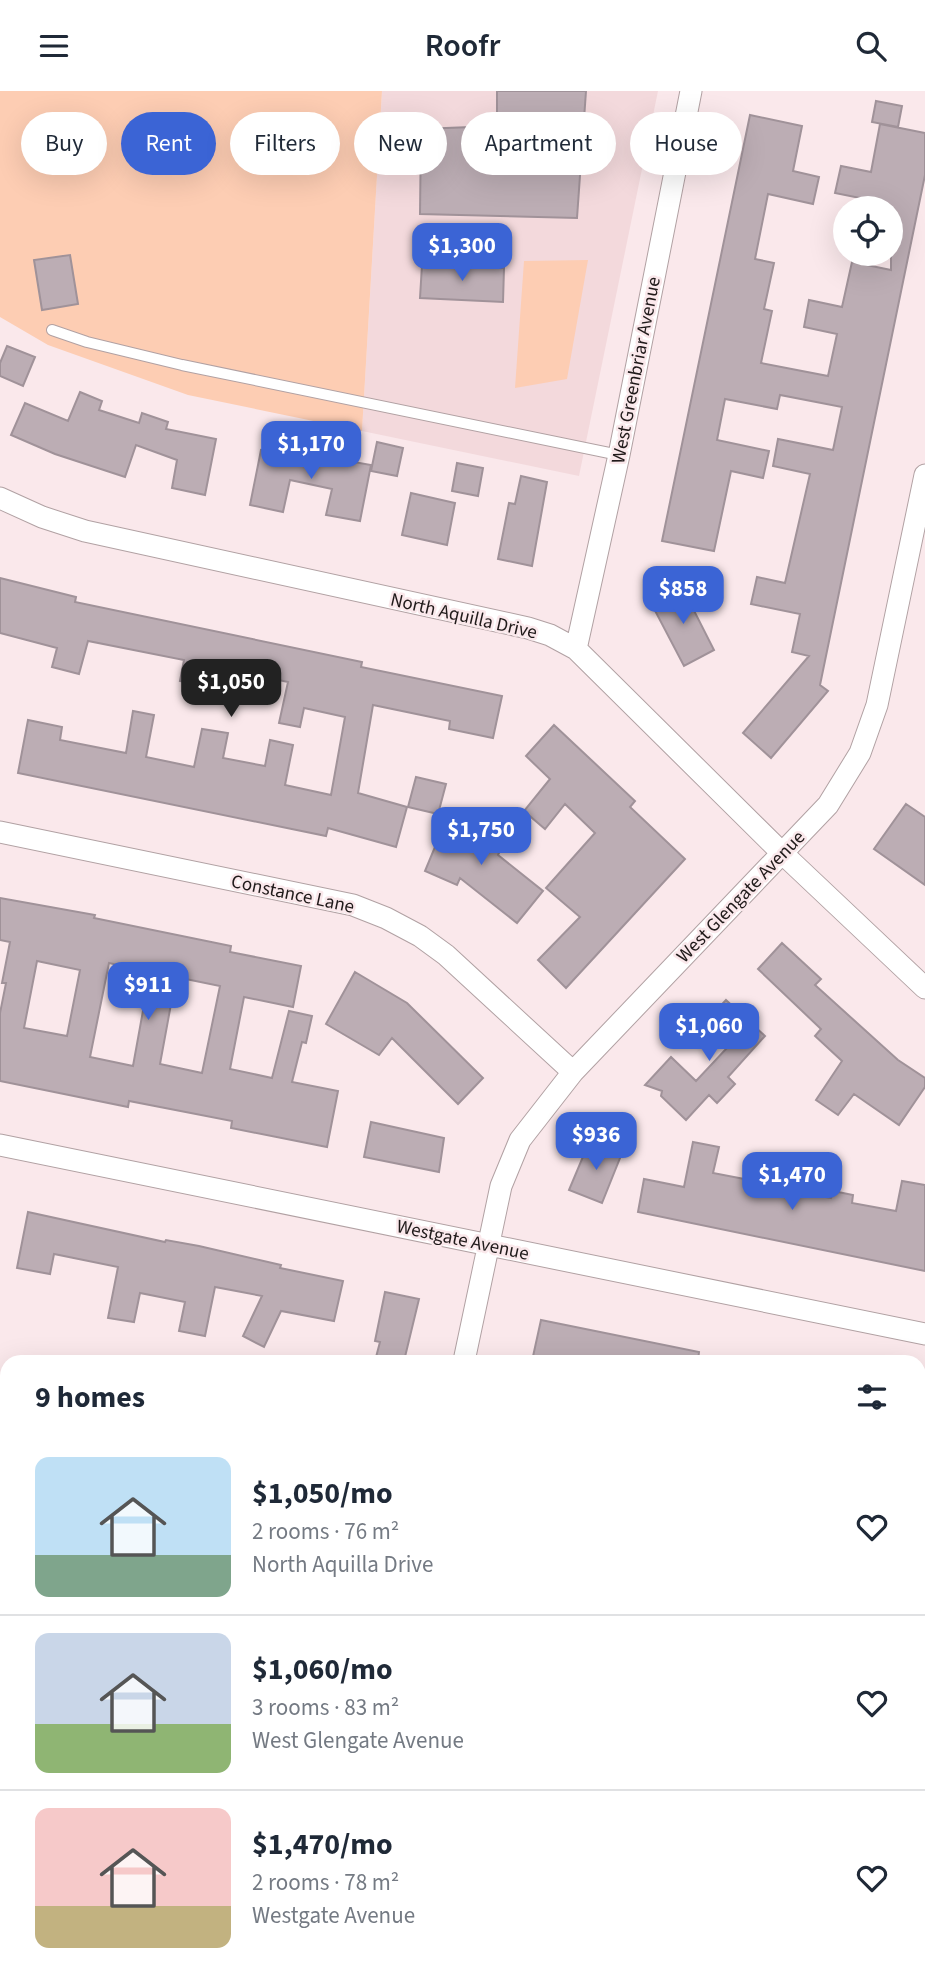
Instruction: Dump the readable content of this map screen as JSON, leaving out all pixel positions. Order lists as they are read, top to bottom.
{
  "streets": {
    "street": [
      "West Greenbriar Avenue",
      "North Aquilla Drive",
      "Constance Lane",
      "West Glengate Avenue",
      "Westgate Avenue"
    ]
  },
  "crossings": [
    ["West Greenbriar Avenue", "North Aquilla Drive"],
    ["North Aquilla Drive", "West Glengate Avenue"],
    ["Constance Lane", "West Glengate Avenue"],
    ["West Glengate Avenue", "Westgate Avenue"]
  ],
  "page": {
    "header": "Roofr",
    "chip": [
      "Buy",
      "Rent",
      "Filters",
      "New",
      "Apartment",
      "House"
    ],
    "price": [
      "$1,300",
      "$1,170",
      "$858",
      "$1,050",
      "$1,750",
      "$911",
      "$1,060",
      "$936",
      "$1,470"
    ],
    "heading": "9 homes",
    "list": [
      {
        "name": "$1,050/mo",
        "note": "2 rooms · 76 m² · North Aquilla Drive"
      },
      {
        "name": "$1,060/mo",
        "note": "3 rooms · 83 m² · West Glengate Avenue"
      },
      {
        "name": "$1,470/mo",
        "note": "2 rooms · 78 m² · Westgate Avenue"
      }
    ]
  }
}
